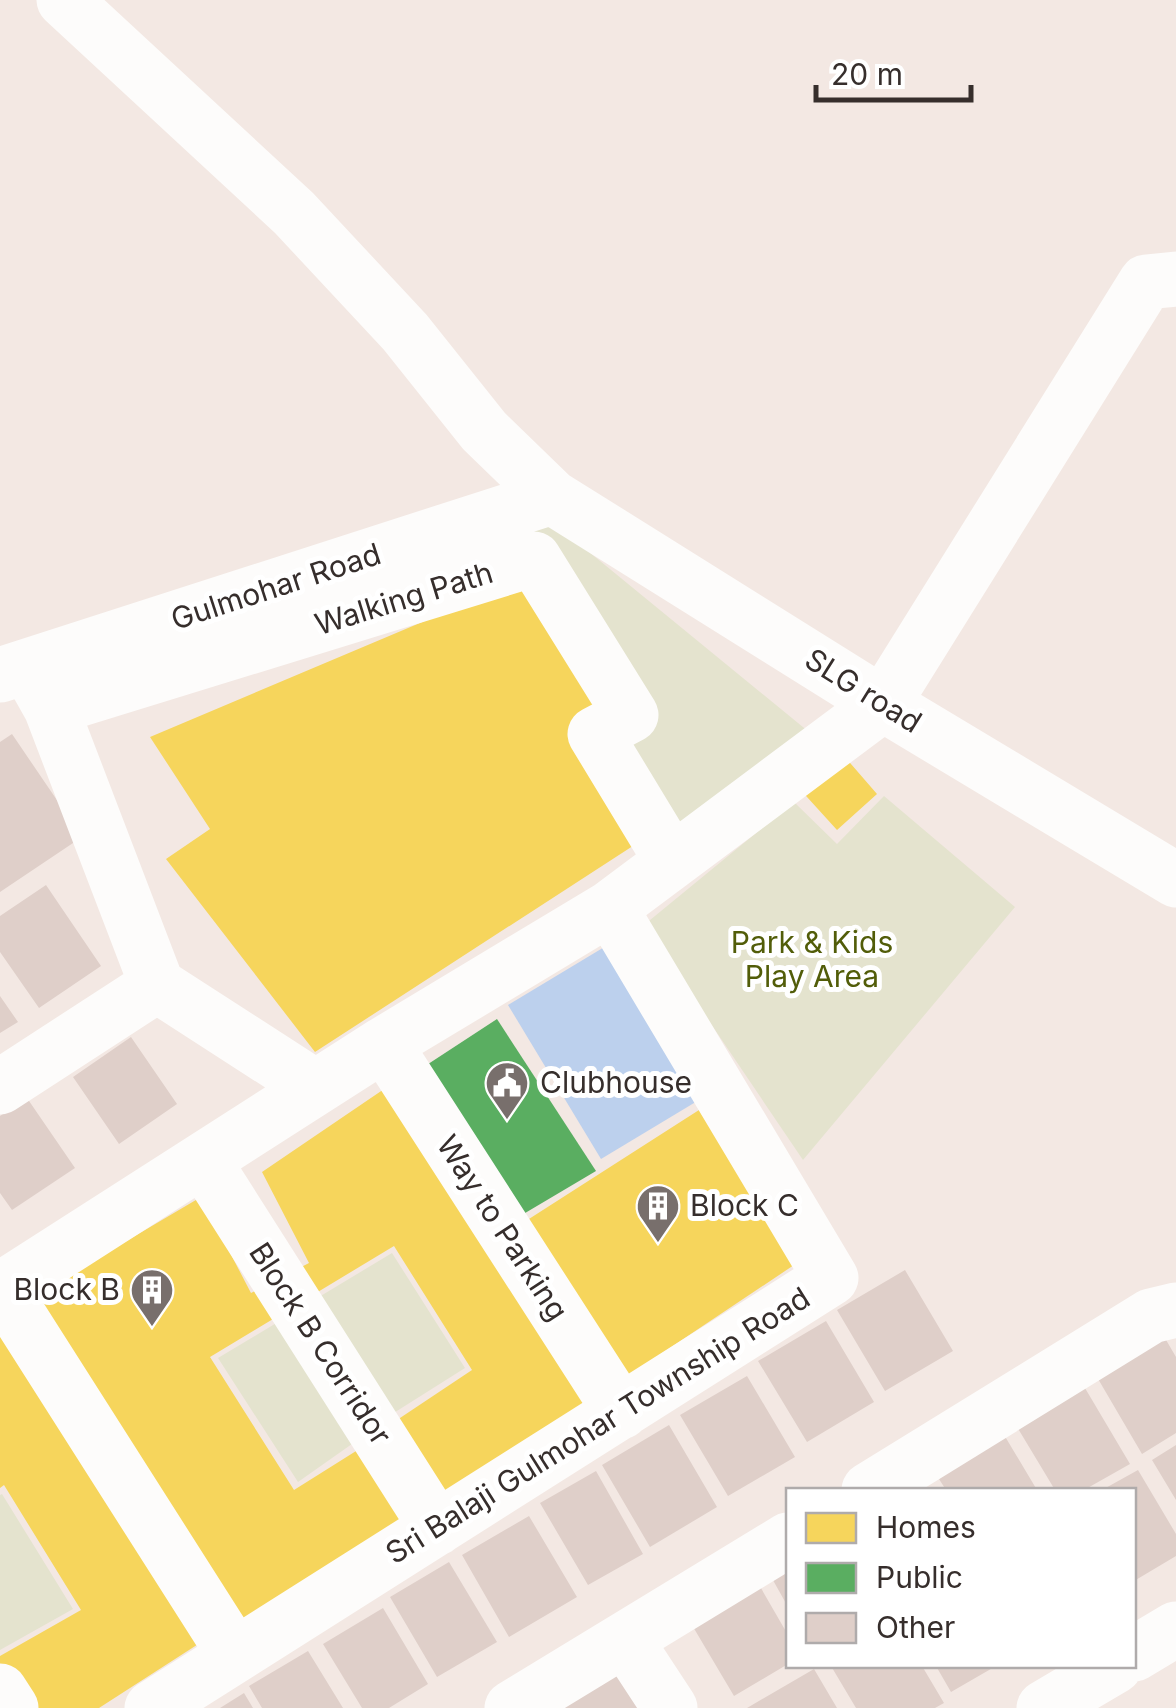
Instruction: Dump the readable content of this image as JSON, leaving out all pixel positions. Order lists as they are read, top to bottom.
{
  "streets": {
    "street": [
      "Gulmohar Road",
      "Walking Path",
      "SLG road",
      "Way to Parking",
      "Block B Corridor",
      "Sri Balaji Gulmohar Township Road"
    ]
  },
  "crossings": [
    ["Gulmohar Road", "Walking Path"],
    ["Gulmohar Road", "SLG road"],
    ["Way to Parking", "Sri Balaji Gulmohar Township Road"],
    ["Block B Corridor", "Sri Balaji Gulmohar Township Road"]
  ],
  "parks": ["Park & Kids Play Area"],
  "places": {
    "public building": ["Clubhouse"],
    "building": ["Block C", "Block B"]
  },
  "legend": ["Homes", "Public", "Other"],
  "scale_bar": "20 m"
}
